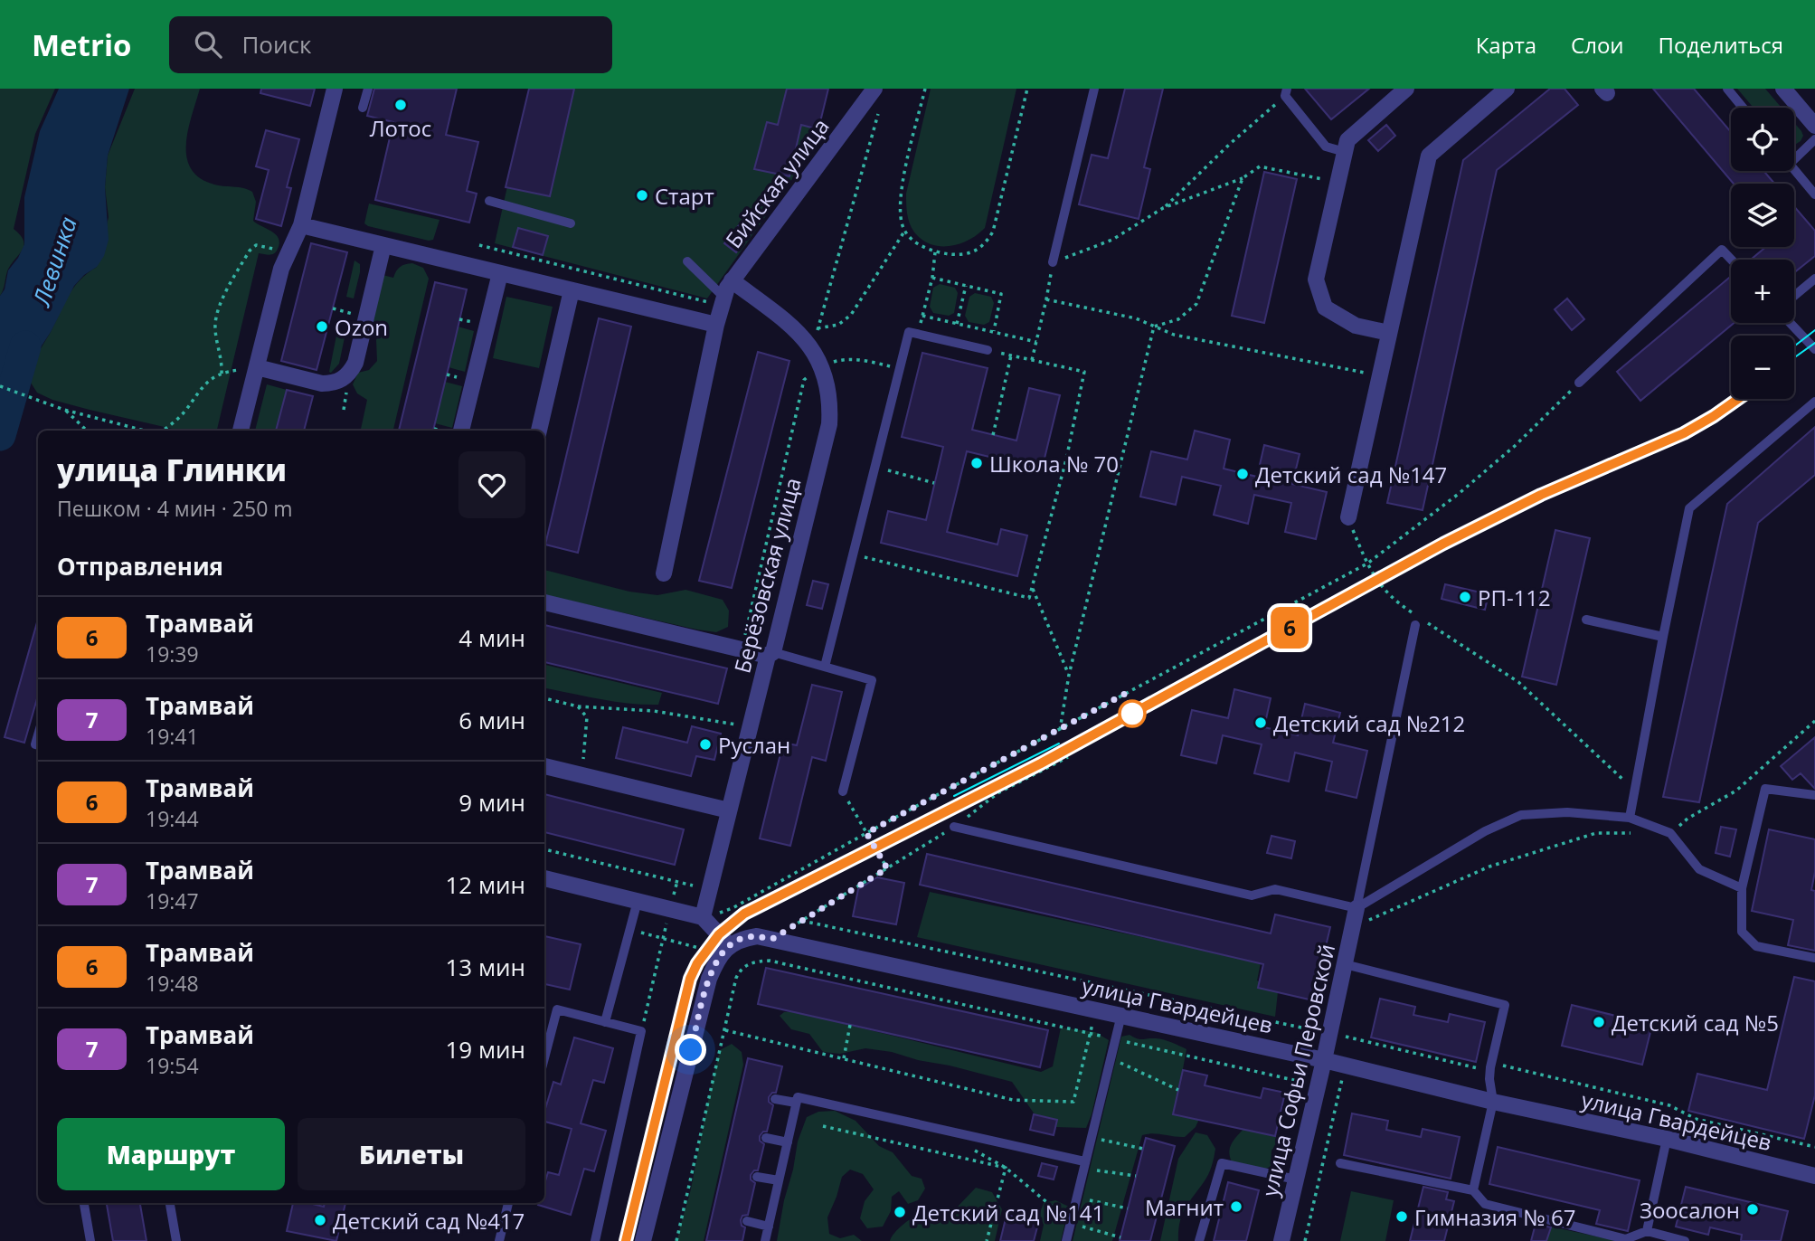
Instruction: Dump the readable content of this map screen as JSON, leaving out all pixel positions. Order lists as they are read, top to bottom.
{
  "streets": {
    "street": [
      "Бийская улица",
      "Берёзовская улица",
      "улица Гвардейцев",
      "улица Софьи Перовской"
    ]
  },
  "crossings": [
    ["Бийская улица", "Берёзовская улица"],
    ["улица Гвардейцев", "улица Софьи Перовской"]
  ],
  "water": ["Левинка"],
  "places": [
    "Лотос",
    "Старт",
    "Ozon",
    "Школа № 70",
    "Детский сад №147",
    "РП-112",
    "Детский сад №212",
    "Руслан",
    "Детский сад №5",
    "Магнит",
    "Зоосалон",
    "Детский сад №141",
    "Гимназия № 67",
    "Детский сад №417"
  ],
  "lines": ["tram line 6"],
  "page": {
    "header": "Metrio",
    "search": "Поиск",
    "nav": ["Карта", "Слои", "Поделиться"],
    "on_map": "6",
    "map_buttons": ["+", "−"],
    "heading": [
      ["улица Глинки", "Пешком · 4 мин · 250 m"],
      "Отправления"
    ],
    "list": [
      {
        "mark": "6",
        "name": "Трамвай",
        "note": "19:39",
        "value": "4 мин"
      },
      {
        "mark": "7",
        "name": "Трамвай",
        "note": "19:41",
        "value": "6 мин"
      },
      {
        "mark": "6",
        "name": "Трамвай",
        "note": "19:44",
        "value": "9 мин"
      },
      {
        "mark": "7",
        "name": "Трамвай",
        "note": "19:47",
        "value": "12 мин"
      },
      {
        "mark": "6",
        "name": "Трамвай",
        "note": "19:48",
        "value": "13 мин"
      },
      {
        "mark": "7",
        "name": "Трамвай",
        "note": "19:54",
        "value": "19 мин"
      }
    ],
    "buttons": ["Маршрут", "Билеты"]
  }
}
